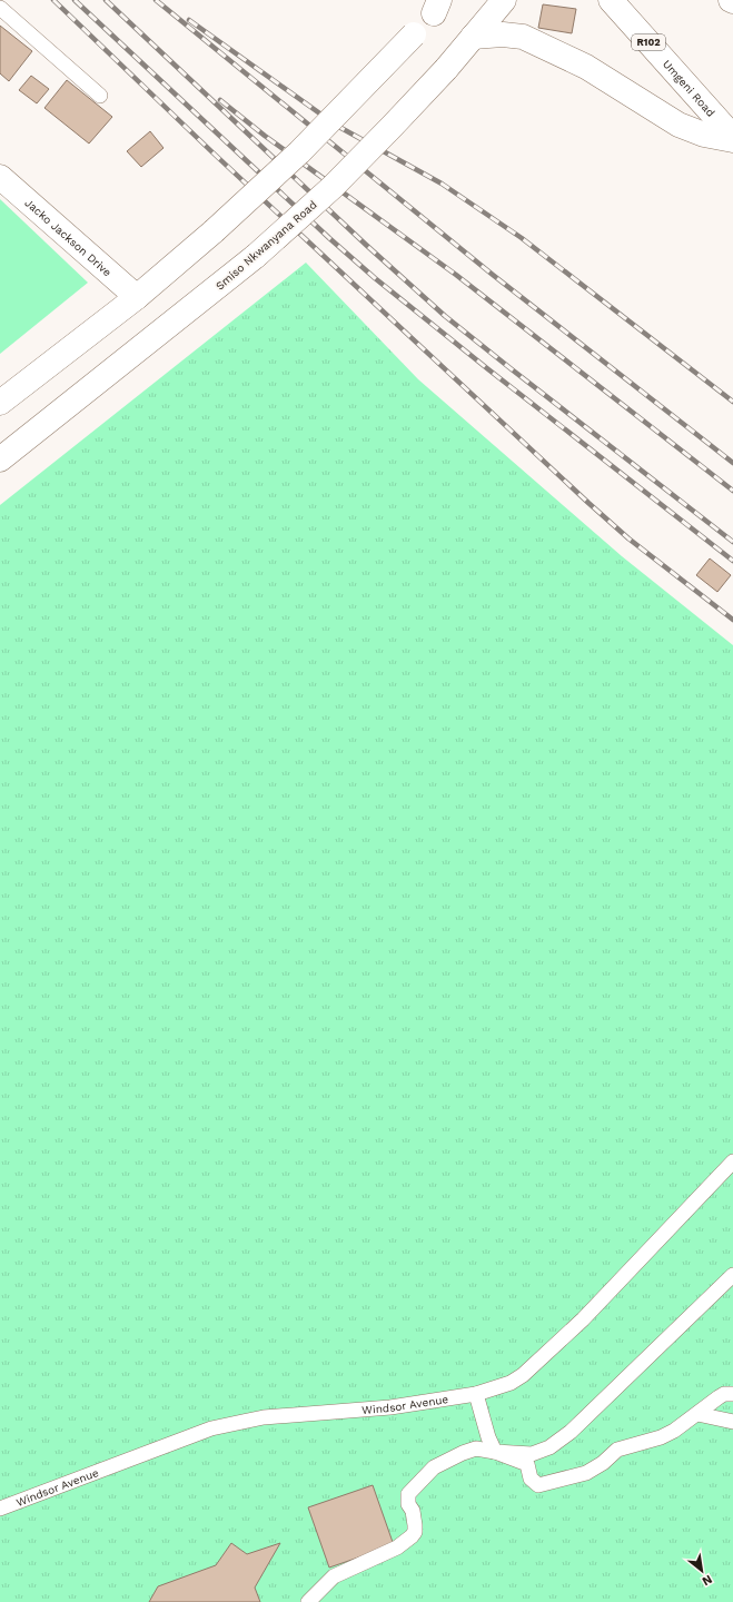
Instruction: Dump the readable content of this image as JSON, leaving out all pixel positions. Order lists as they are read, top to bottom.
{
  "streets": {
    "street": [
      "R102",
      "Umgeni Road",
      "Jacko Jackson Drive",
      "Smiso Nkwanyana Road"
    ],
    "lane": ["Windsor Avenue"]
  },
  "north": "bottom right"
}
